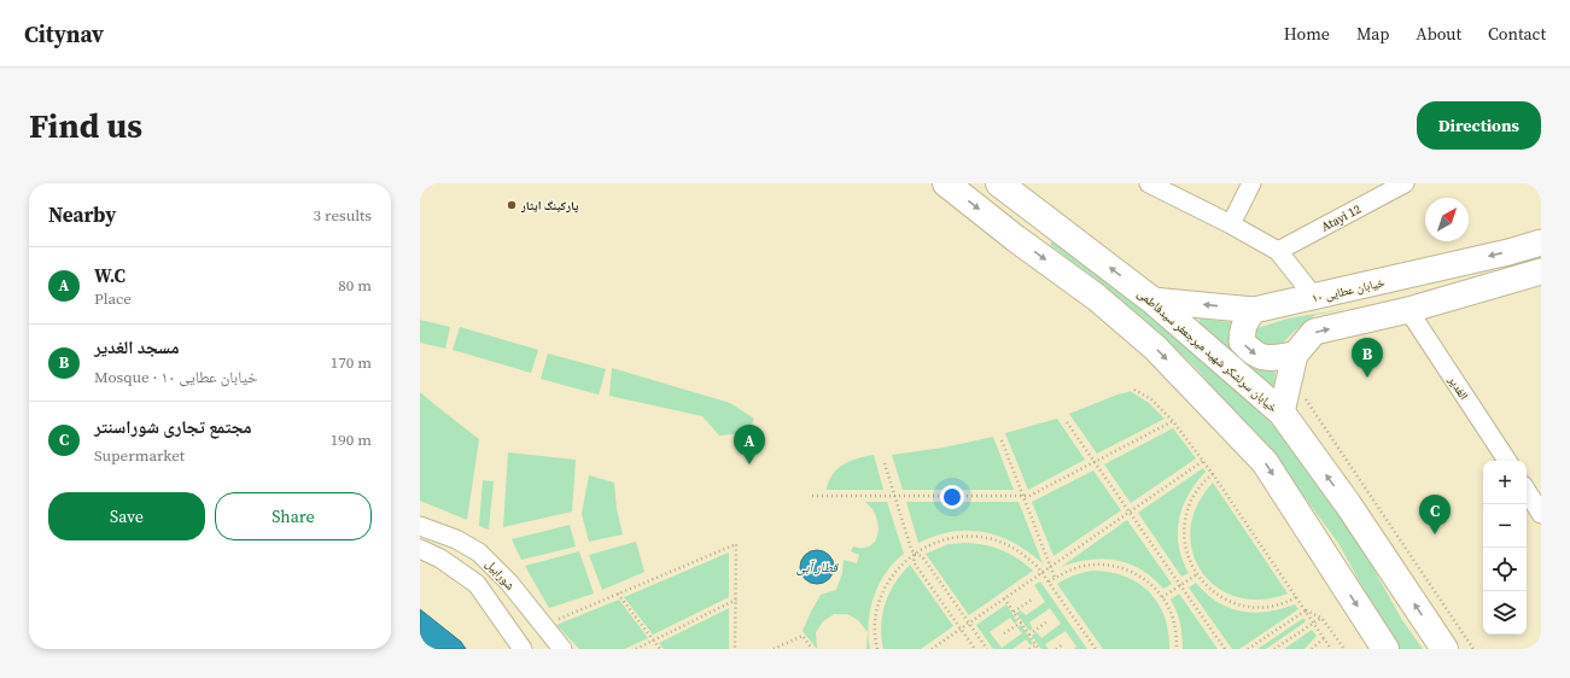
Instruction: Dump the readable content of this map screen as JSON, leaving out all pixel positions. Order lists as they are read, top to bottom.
{
  "streets": {
    "main road": ["خیابان سرلشکر شهید میرجعفر سیدفاطمی"],
    "street": [
      "Atayi 12",
      "خیابان عطایی ۱۰",
      "الغدیر",
      "شورابیل"
    ]
  },
  "crossings": [
    ["خیابان عطایی ۱۰", "خیابان سرلشکر شهید میرجعفر سیدفاطمی"]
  ],
  "water": ["قطار آبی"],
  "places": ["پارکینگ ایثار"],
  "north": "top right",
  "page": {
    "header": "Citynav",
    "nav": [
      "Home",
      "Map",
      "About",
      "Contact"
    ],
    "buttons": [
      "Directions",
      ["Save", "Share"]
    ],
    "title": "Find us",
    "heading": ["Nearby", "3 results"],
    "list": [
      {
        "mark": "A",
        "name": "W.C",
        "note": "Place",
        "value": "80 m"
      },
      {
        "mark": "B",
        "name": "مسجد الغدیر",
        "note": "Mosque · خیابان عطایی ۱۰",
        "value": "170 m"
      },
      {
        "mark": "C",
        "name": "مجتمع تجاری شوراسنتر",
        "note": "Supermarket",
        "value": "190 m"
      }
    ],
    "pins": ["B", "A", "C"],
    "map_buttons": ["+", "−"]
  }
}
